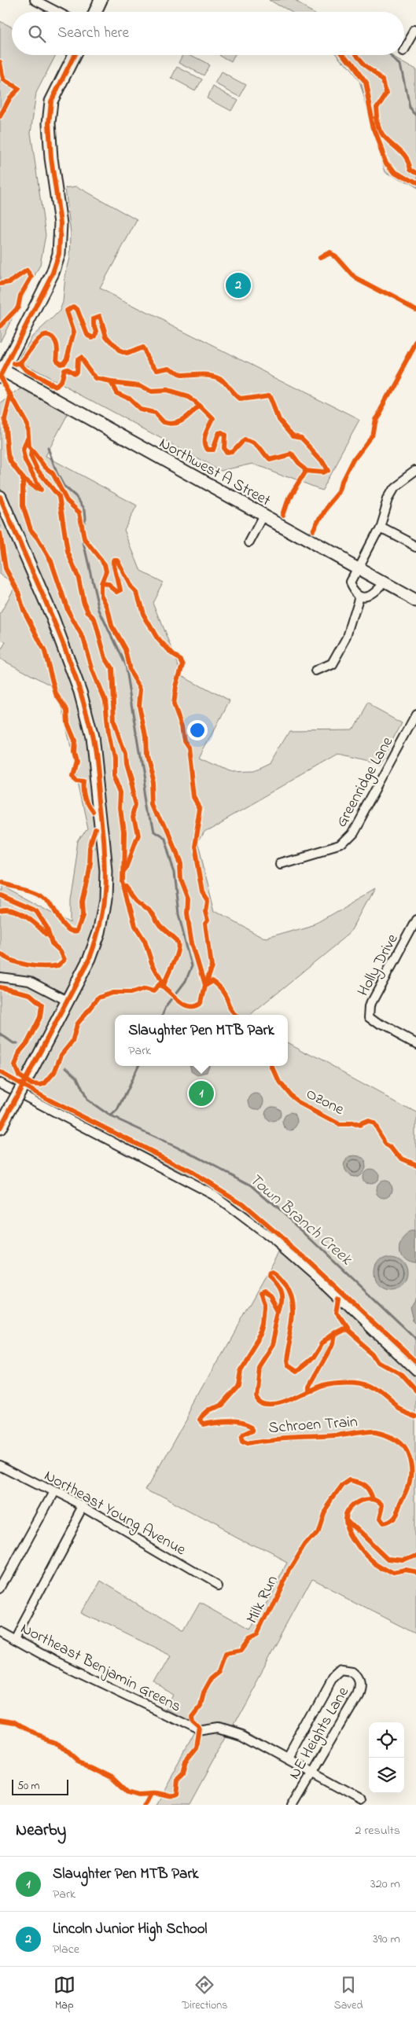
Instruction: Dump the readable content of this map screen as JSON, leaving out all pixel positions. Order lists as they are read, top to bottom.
{
  "streets": {
    "street": [
      "Northwest A Street",
      "Greenridge Lane",
      "Holly Drive",
      "Northeast Young Avenue",
      "Northeast Benjamin Greens",
      "NE Heights Lane"
    ],
    "cycle path": ["Ozone", "Schroen Train", "Milk Run"]
  },
  "crossings": [
    ["Northeast Benjamin Greens", "NE Heights Lane"]
  ],
  "water": ["Town Branch Creek"],
  "scale_bar": "50 m",
  "page": {
    "search": "Search here",
    "pins": ["2", "1"],
    "popup": ["Slaughter Pen MTB Park", "Park"],
    "scale": "50 m",
    "heading": ["Nearby", "2 results"],
    "list": [
      {
        "mark": "1",
        "name": "Slaughter Pen MTB Park",
        "note": "Park",
        "value": "320 m"
      },
      {
        "mark": "2",
        "name": "Lincoln Junior High School",
        "note": "Place",
        "value": "390 m"
      }
    ],
    "nav": ["Map", "Directions", "Saved"]
  }
}
